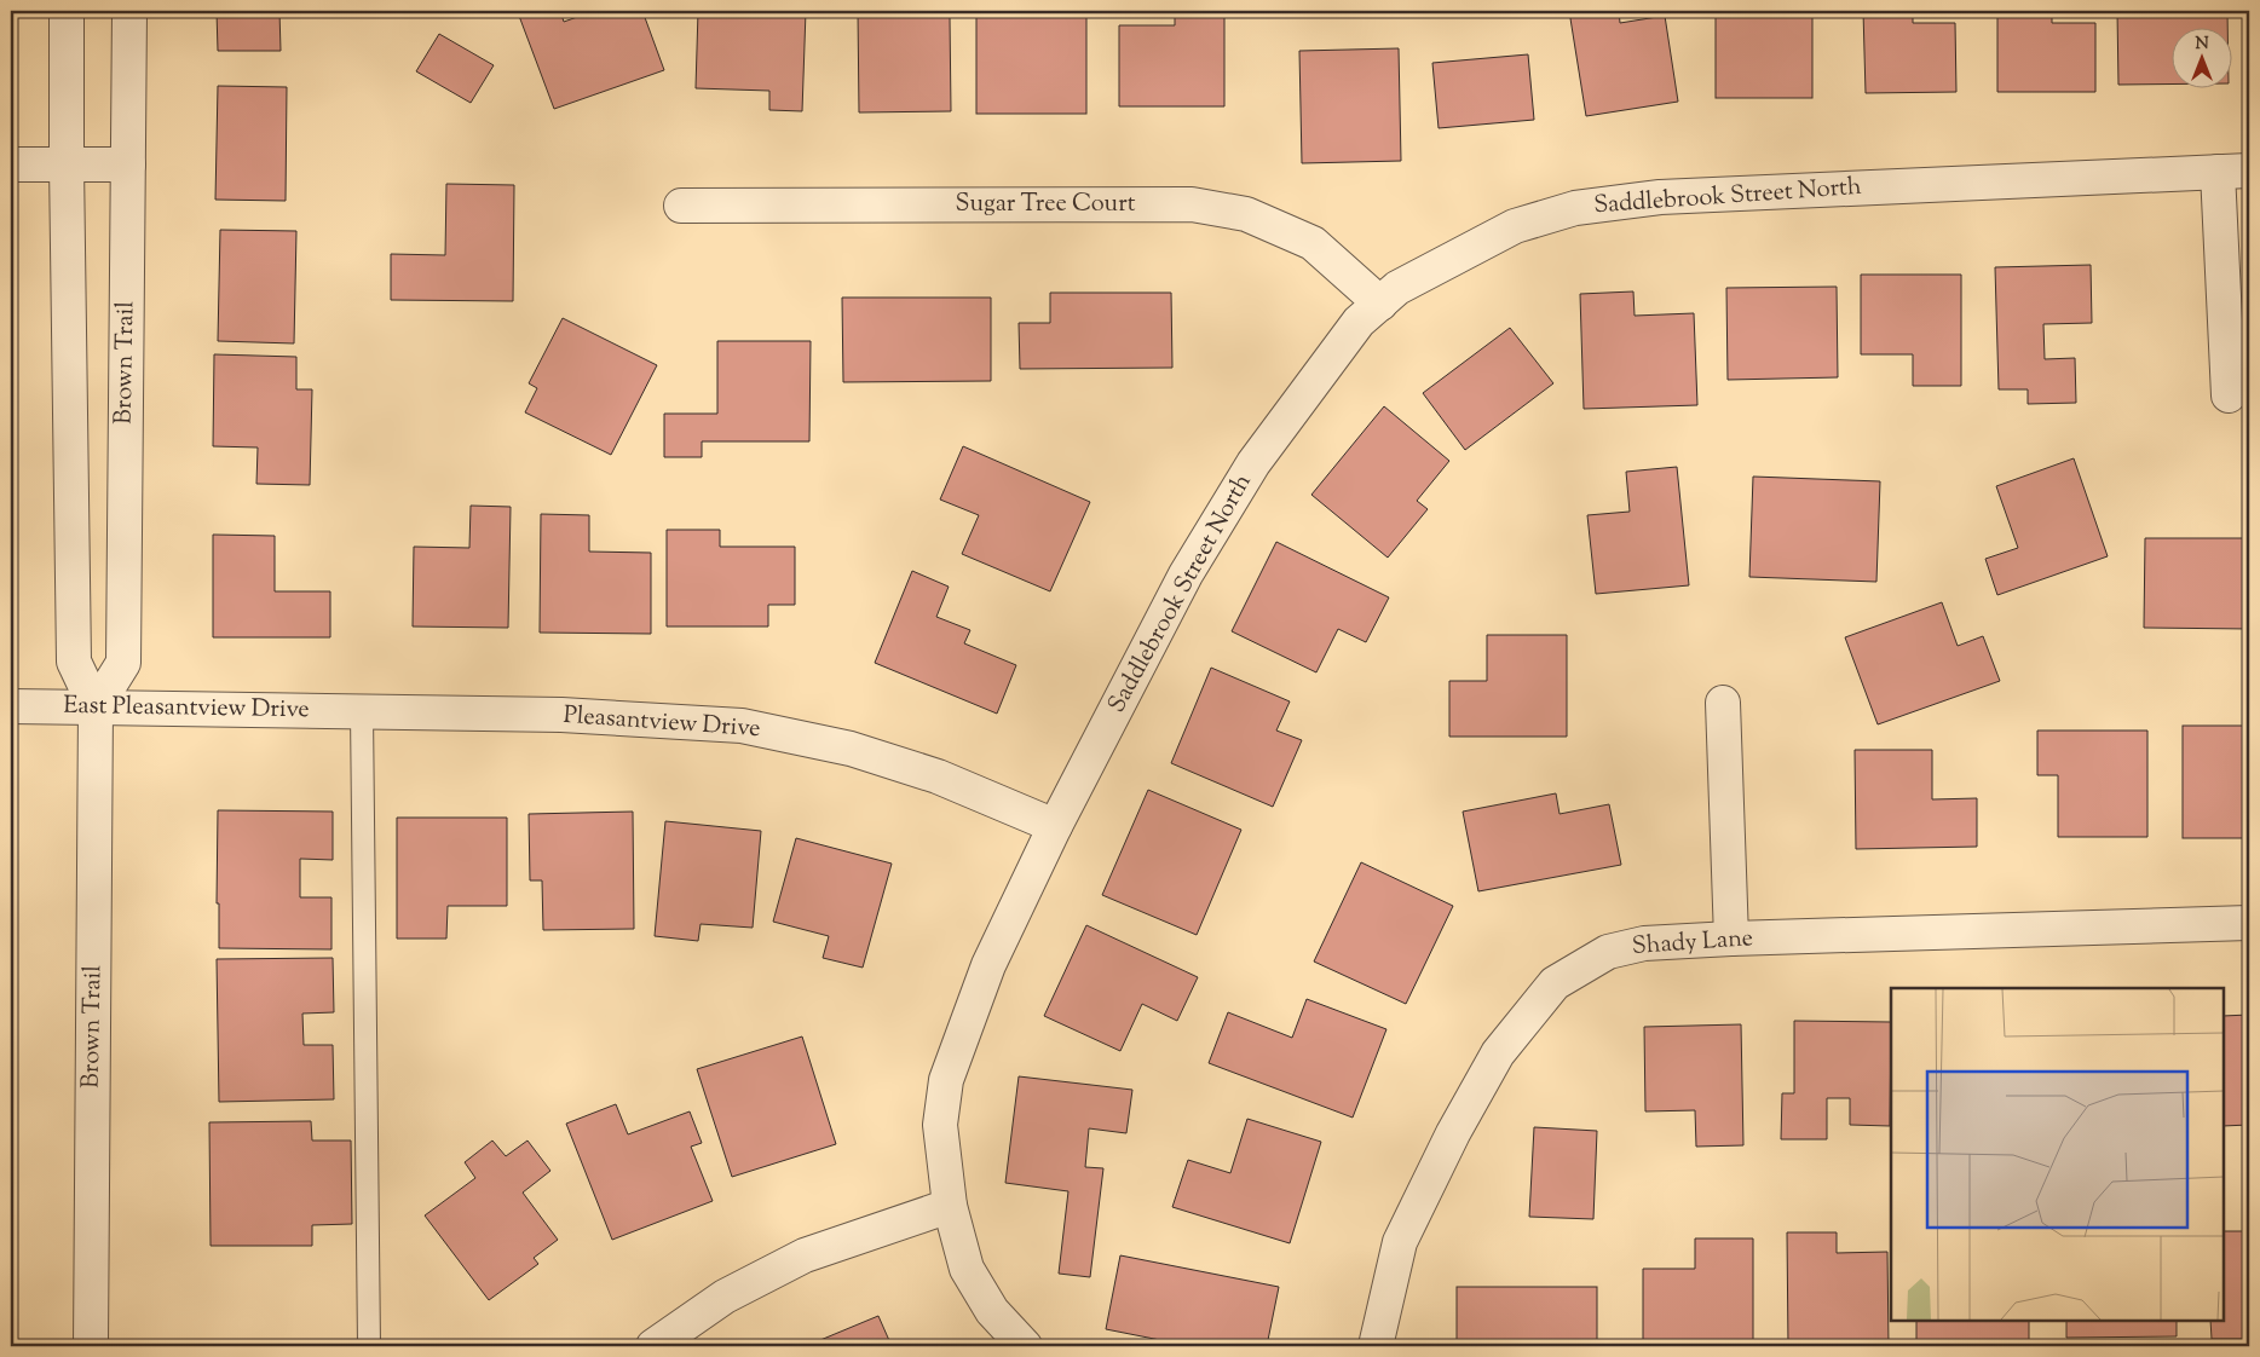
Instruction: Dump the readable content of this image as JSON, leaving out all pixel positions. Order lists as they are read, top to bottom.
{
  "streets": {
    "street": [
      "Saddlebrook Street North",
      "Sugar Tree Court",
      "Brown Trail",
      "East Pleasantview Drive",
      "Pleasantview Drive",
      "Shady Lane"
    ]
  },
  "crossings": [
    ["Saddlebrook Street North", "Sugar Tree Court"],
    ["Saddlebrook Street North", "Pleasantview Drive"],
    ["Brown Trail", "East Pleasantview Drive"],
    ["East Pleasantview Drive", "Pleasantview Drive"]
  ],
  "north": "top"
}
